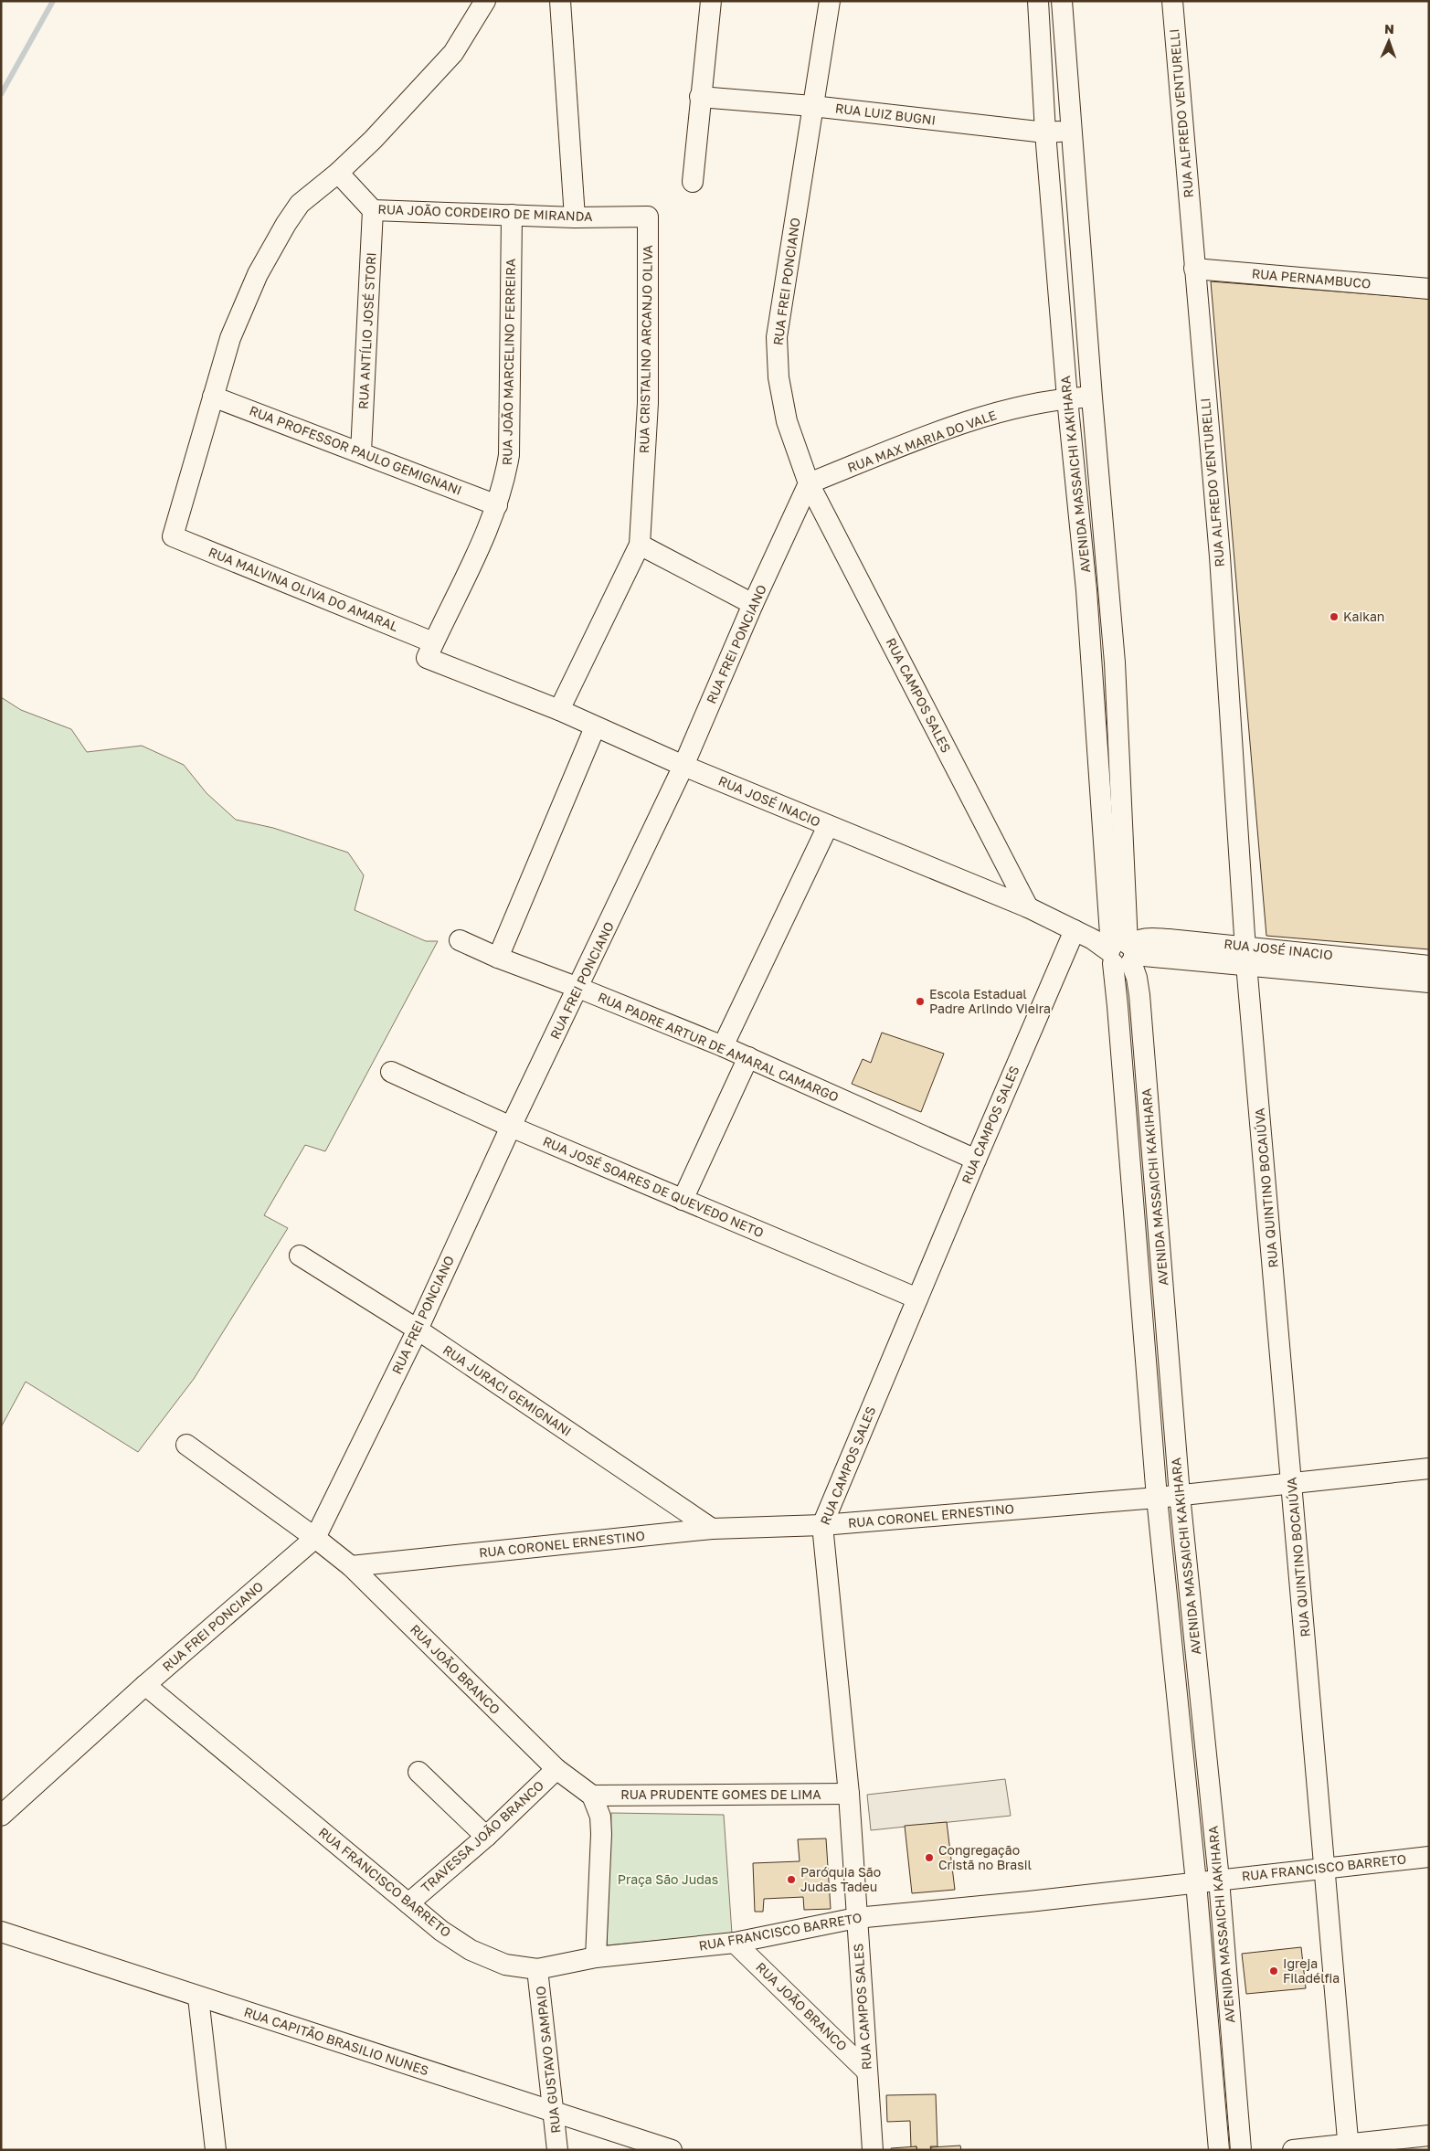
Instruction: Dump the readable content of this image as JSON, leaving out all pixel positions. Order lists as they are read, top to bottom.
{
  "streets": {
    "street": [
      "RUA ALFREDO VENTURELLI",
      "RUA LUIZ BUGNI",
      "RUA JOÃO CORDEIRO DE MIRANDA",
      "RUA PERNAMBUCO",
      "RUA FREI PONCIANO",
      "RUA ANTÍLIO JOSÉ STORI",
      "RUA CRISTALINO ARCANJO OLIVA",
      "RUA JOÃO MARCELINO FERREIRA",
      "RUA MAX MARIA DO VALE",
      "RUA PROFESSOR PAULO GEMIGNANI",
      "AVENIDA MASSAICHI KAKIHARA",
      "RUA MALVINA OLIVA DO AMARAL",
      "RUA CAMPOS SALES",
      "RUA JOSÉ INACIO",
      "RUA PADRE ARTUR DE AMARAL CAMARGO",
      "RUA JOSÉ SOARES DE QUEVEDO NETO",
      "RUA QUINTINO BOCAIÚVA",
      "RUA JURACI GEMIGNANI",
      "RUA CORONEL ERNESTINO",
      "RUA JOÃO BRANCO",
      "RUA PRUDENTE GOMES DE LIMA",
      "TRAVESSA JOÃO BRANCO",
      "RUA FRANCISCO BARRETO",
      "RUA CAPITÃO BRASILIO NUNES",
      "RUA GUSTAVO SAMPAIO"
    ]
  },
  "crossings": [
    ["RUA ALFREDO VENTURELLI", "RUA PERNAMBUCO"],
    ["RUA ALFREDO VENTURELLI", "RUA JOSÉ INACIO"],
    ["RUA ALFREDO VENTURELLI", "RUA QUINTINO BOCAIÚVA"],
    ["RUA LUIZ BUGNI", "RUA FREI PONCIANO"],
    ["RUA LUIZ BUGNI", "AVENIDA MASSAICHI KAKIHARA"],
    ["RUA JOÃO CORDEIRO DE MIRANDA", "RUA ANTÍLIO JOSÉ STORI"],
    ["RUA JOÃO CORDEIRO DE MIRANDA", "RUA CRISTALINO ARCANJO OLIVA"],
    ["RUA JOÃO CORDEIRO DE MIRANDA", "RUA JOÃO MARCELINO FERREIRA"],
    ["RUA FREI PONCIANO", "RUA MAX MARIA DO VALE"],
    ["RUA FREI PONCIANO", "RUA CAMPOS SALES"],
    ["RUA FREI PONCIANO", "RUA JOSÉ INACIO"],
    ["RUA FREI PONCIANO", "RUA PADRE ARTUR DE AMARAL CAMARGO"],
    ["RUA FREI PONCIANO", "RUA JOSÉ SOARES DE QUEVEDO NETO"],
    ["RUA FREI PONCIANO", "RUA JURACI GEMIGNANI"],
    ["RUA FREI PONCIANO", "RUA JOÃO BRANCO"],
    ["RUA FREI PONCIANO", "RUA FRANCISCO BARRETO"],
    ["RUA ANTÍLIO JOSÉ STORI", "RUA PROFESSOR PAULO GEMIGNANI"],
    ["RUA CRISTALINO ARCANJO OLIVA", "RUA JOSÉ INACIO"],
    ["RUA JOÃO MARCELINO FERREIRA", "RUA PROFESSOR PAULO GEMIGNANI"],
    ["RUA JOÃO MARCELINO FERREIRA", "RUA MALVINA OLIVA DO AMARAL"],
    ["RUA JOÃO MARCELINO FERREIRA", "RUA JOSÉ INACIO"],
    ["RUA MAX MARIA DO VALE", "AVENIDA MASSAICHI KAKIHARA"],
    ["RUA MAX MARIA DO VALE", "RUA CAMPOS SALES"],
    ["RUA PROFESSOR PAULO GEMIGNANI", "RUA MALVINA OLIVA DO AMARAL"],
    ["AVENIDA MASSAICHI KAKIHARA", "RUA JOSÉ INACIO"],
    ["AVENIDA MASSAICHI KAKIHARA", "RUA CORONEL ERNESTINO"],
    ["AVENIDA MASSAICHI KAKIHARA", "RUA FRANCISCO BARRETO"],
    ["RUA MALVINA OLIVA DO AMARAL", "RUA JOSÉ INACIO"],
    ["RUA CAMPOS SALES", "RUA JOSÉ INACIO"],
    ["RUA CAMPOS SALES", "RUA PADRE ARTUR DE AMARAL CAMARGO"],
    ["RUA CAMPOS SALES", "RUA JOSÉ SOARES DE QUEVEDO NETO"],
    ["RUA CAMPOS SALES", "RUA CORONEL ERNESTINO"],
    ["RUA CAMPOS SALES", "RUA JOÃO BRANCO"],
    ["RUA CAMPOS SALES", "RUA PRUDENTE GOMES DE LIMA"],
    ["RUA CAMPOS SALES", "RUA FRANCISCO BARRETO"],
    ["RUA JOSÉ INACIO", "RUA QUINTINO BOCAIÚVA"],
    ["RUA QUINTINO BOCAIÚVA", "RUA CORONEL ERNESTINO"],
    ["RUA QUINTINO BOCAIÚVA", "RUA FRANCISCO BARRETO"],
    ["RUA JURACI GEMIGNANI", "RUA CORONEL ERNESTINO"],
    ["RUA CORONEL ERNESTINO", "RUA JOÃO BRANCO"],
    ["RUA JOÃO BRANCO", "RUA PRUDENTE GOMES DE LIMA"],
    ["RUA JOÃO BRANCO", "TRAVESSA JOÃO BRANCO"],
    ["RUA JOÃO BRANCO", "RUA FRANCISCO BARRETO"],
    ["TRAVESSA JOÃO BRANCO", "RUA FRANCISCO BARRETO"],
    ["RUA FRANCISCO BARRETO", "RUA GUSTAVO SAMPAIO"],
    ["RUA CAPITÃO BRASILIO NUNES", "RUA GUSTAVO SAMPAIO"]
  ],
  "parks": ["Praça São Judas"],
  "places": [
    "Kaikan",
    "Escola Estadual Padre Arlindo Vieira",
    "Congregação Cristã no Brasil",
    "Paróquia São Judas Tadeu",
    "Igreja Filadélfia"
  ],
  "north": "top"
}
